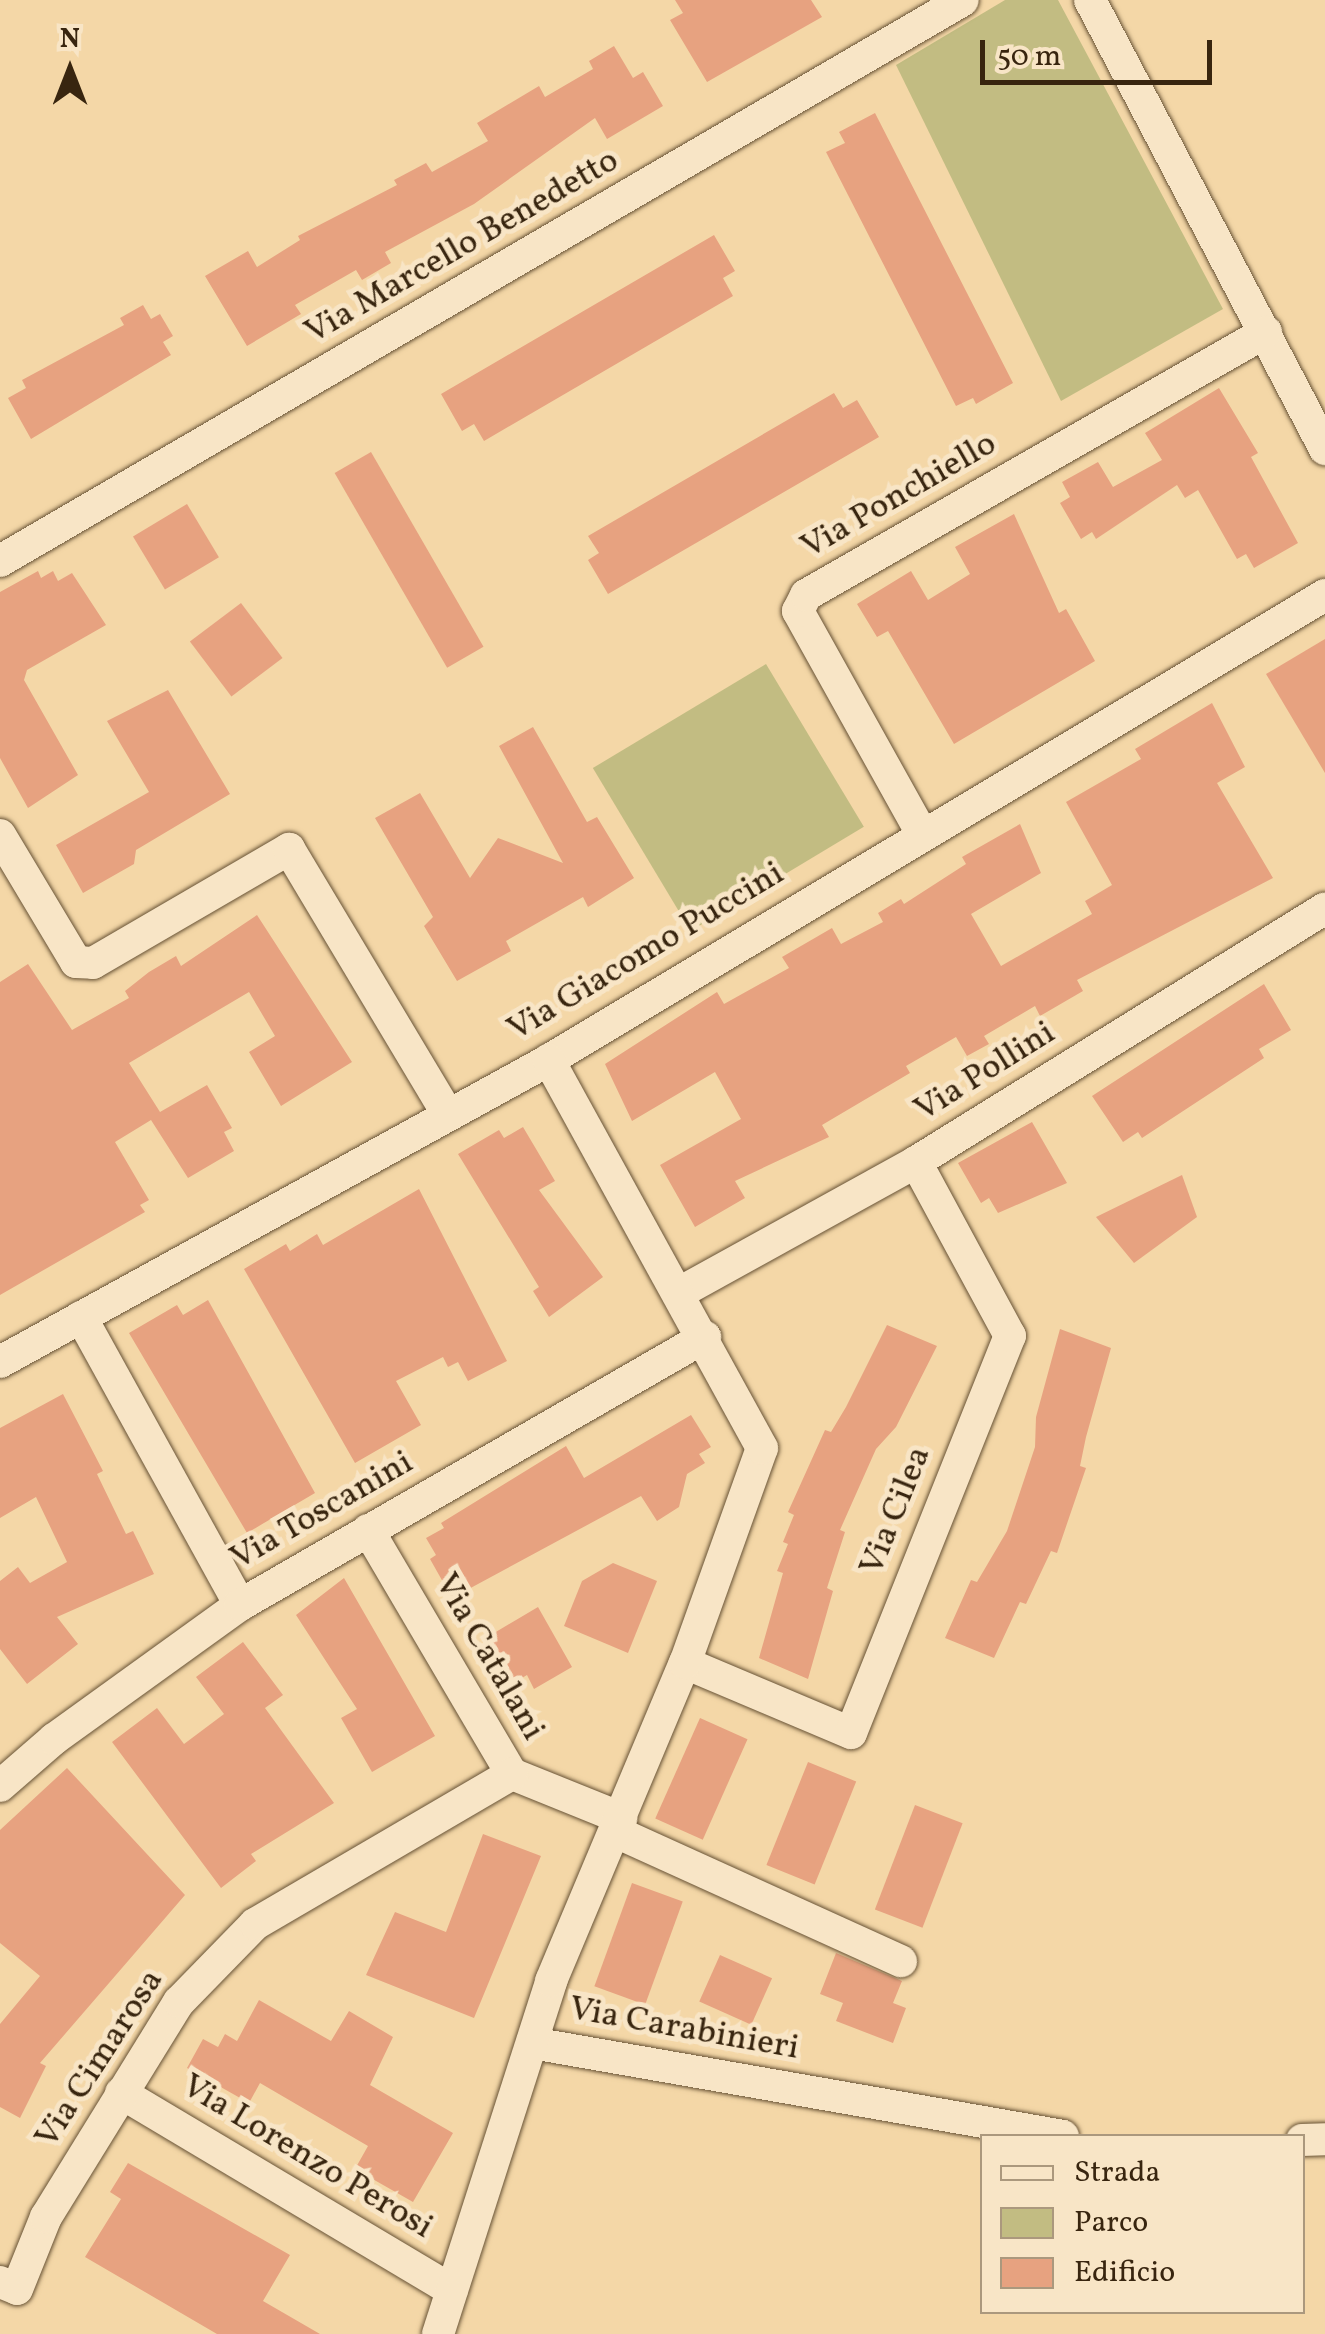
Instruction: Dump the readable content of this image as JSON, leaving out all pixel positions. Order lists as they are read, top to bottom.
{
  "streets": {
    "street": [
      "Via Marcello Benedetto",
      "Via Ponchiello",
      "Via Giacomo Puccini",
      "Via Pollini",
      "Via Toscanini",
      "Via Cilea",
      "Via Catalani",
      "Via Carabinieri",
      "Via Cimarosa",
      "Via Lorenzo Perosi"
    ]
  },
  "crossings": [
    ["Via Ponchiello", "Via Giacomo Puccini"],
    ["Via Pollini", "Via Cilea"],
    ["Via Toscanini", "Via Catalani"],
    ["Via Catalani", "Via Cimarosa"],
    ["Via Carabinieri", "Via Lorenzo Perosi"],
    ["Via Cimarosa", "Via Lorenzo Perosi"]
  ],
  "legend": ["Strada", "Parco", "Edificio"],
  "scale_bar": "50 m",
  "north": "top"
}
